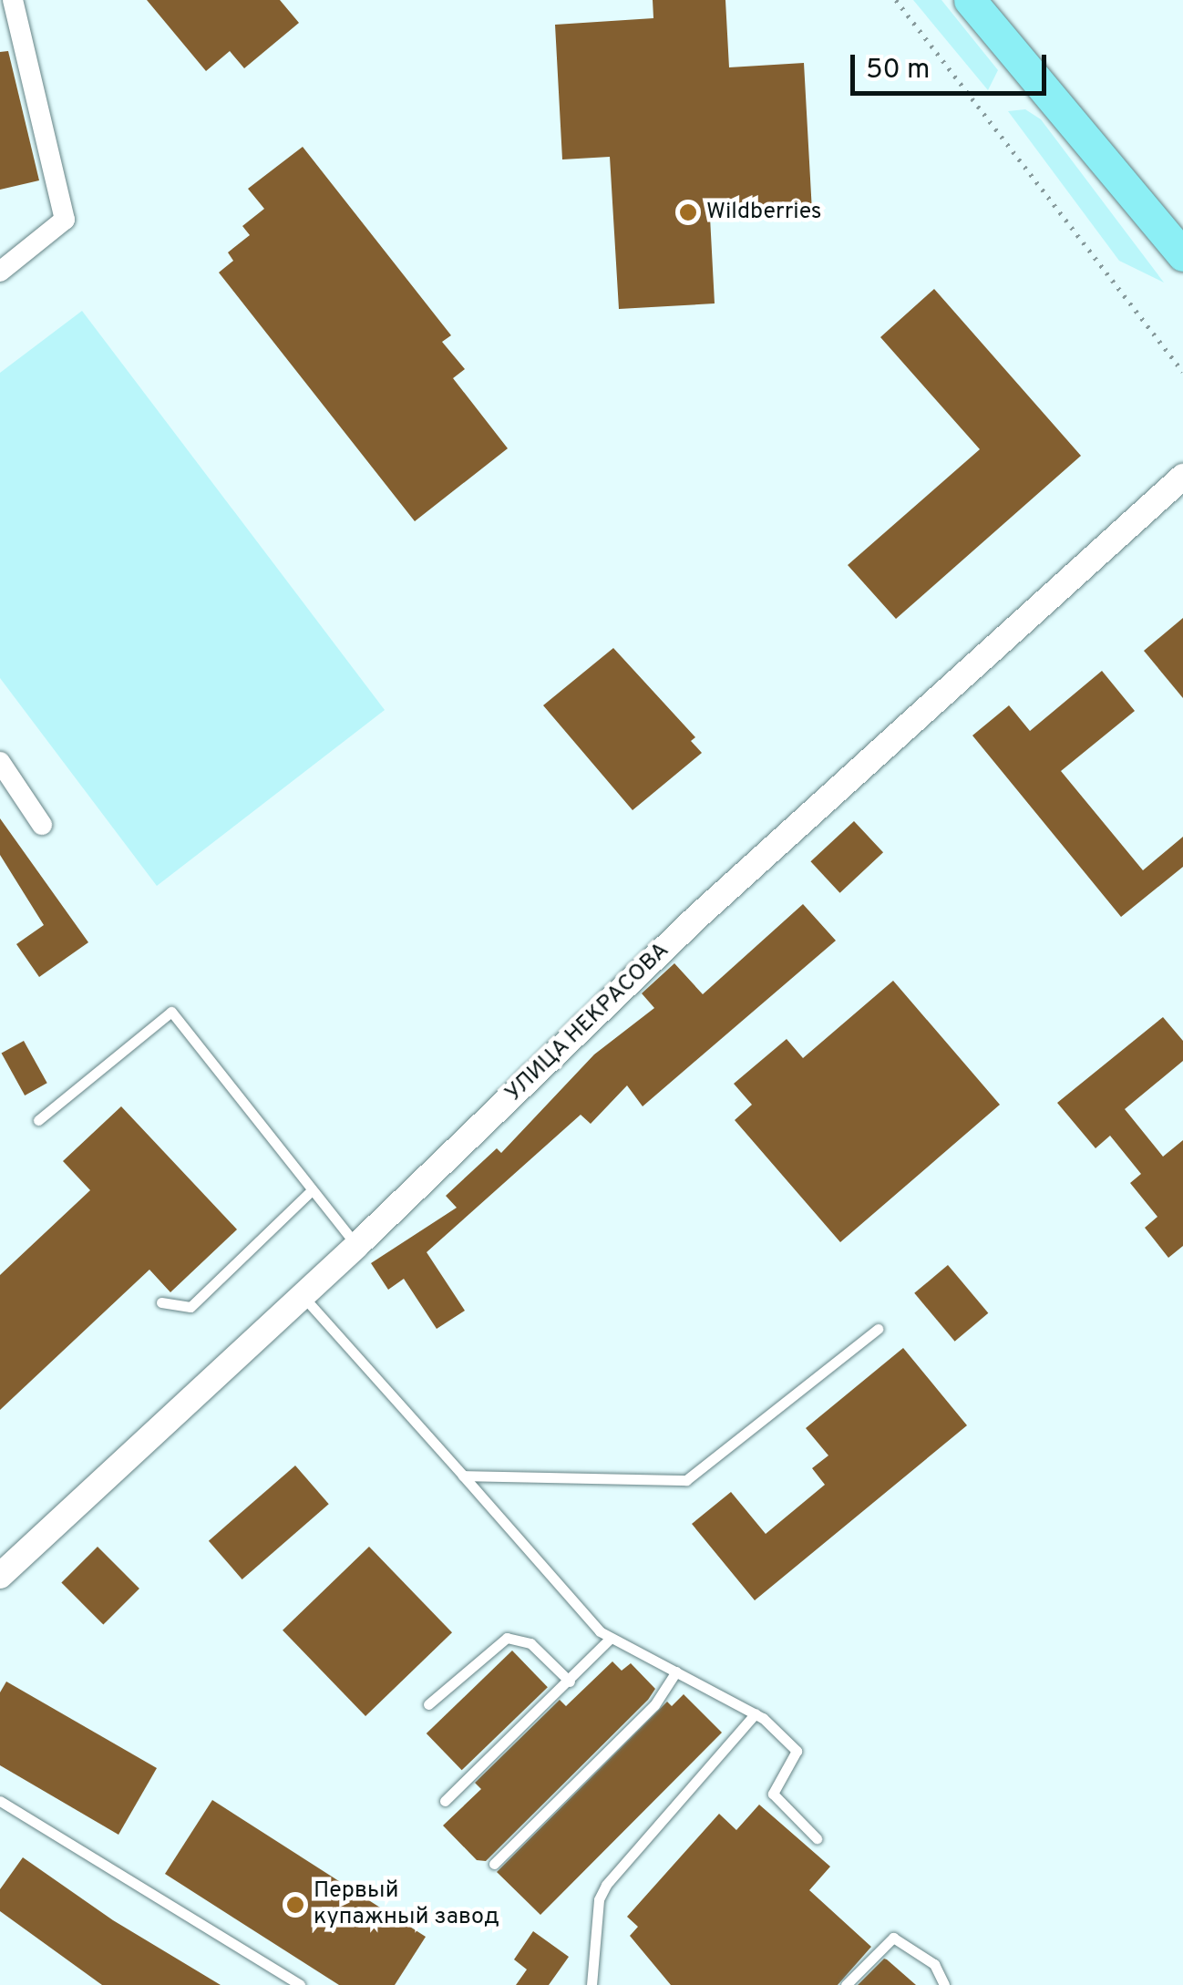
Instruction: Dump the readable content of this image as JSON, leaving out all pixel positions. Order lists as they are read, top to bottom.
{
  "streets": {
    "street": ["УЛИЦА НЕКРАСОВА"]
  },
  "places": ["Wildberries", "Первый купажный завод"],
  "scale_bar": "50 m"
}
